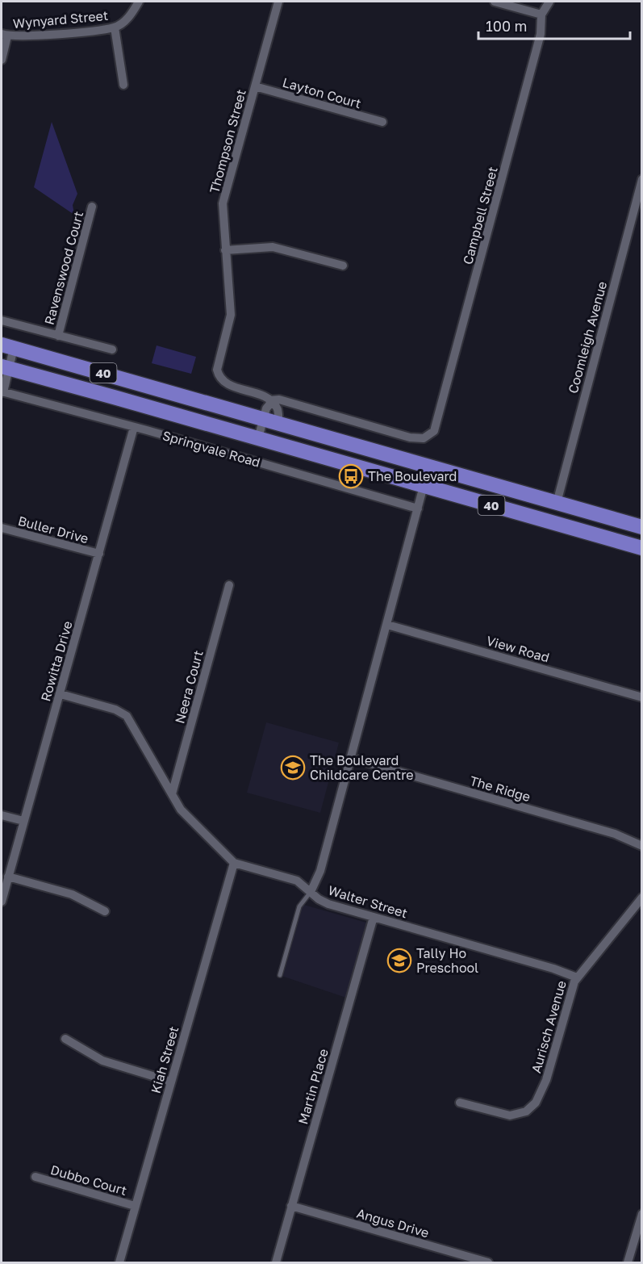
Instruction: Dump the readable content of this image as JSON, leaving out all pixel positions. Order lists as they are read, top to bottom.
{
  "streets": {
    "highway": ["40", "Springvale Road"],
    "street": [
      "Wynyard Street",
      "Layton Court",
      "Thompson Street",
      "Campbell Street",
      "Ravenswood Court",
      "Coomleigh Avenue",
      "Buller Drive",
      "View Road",
      "Rowitta Drive",
      "Neera Court",
      "The Ridge",
      "Walter Street",
      "Aurisch Avenue",
      "Kiah Street",
      "Martin Place",
      "Dubbo Court",
      "Angus Drive"
    ]
  },
  "crossings": [
    ["Layton Court", "Thompson Street"],
    ["Thompson Street", "Campbell Street"],
    ["Thompson Street", "Springvale Road"],
    ["Campbell Street", "Springvale Road"],
    ["Coomleigh Avenue", "Springvale Road"],
    ["Springvale Road", "Rowitta Drive"],
    ["Buller Drive", "Rowitta Drive"],
    ["Rowitta Drive", "Walter Street"],
    ["Neera Court", "Walter Street"],
    ["Walter Street", "Aurisch Avenue"],
    ["Walter Street", "Kiah Street"],
    ["Walter Street", "Martin Place"],
    ["Kiah Street", "Dubbo Court"],
    ["Martin Place", "Angus Drive"]
  ],
  "places": {
    "bus stop": ["The Boulevard"],
    "school or university": ["The Boulevard Childcare Centre", "Tally Ho Preschool"]
  },
  "scale_bar": "100 m"
}
